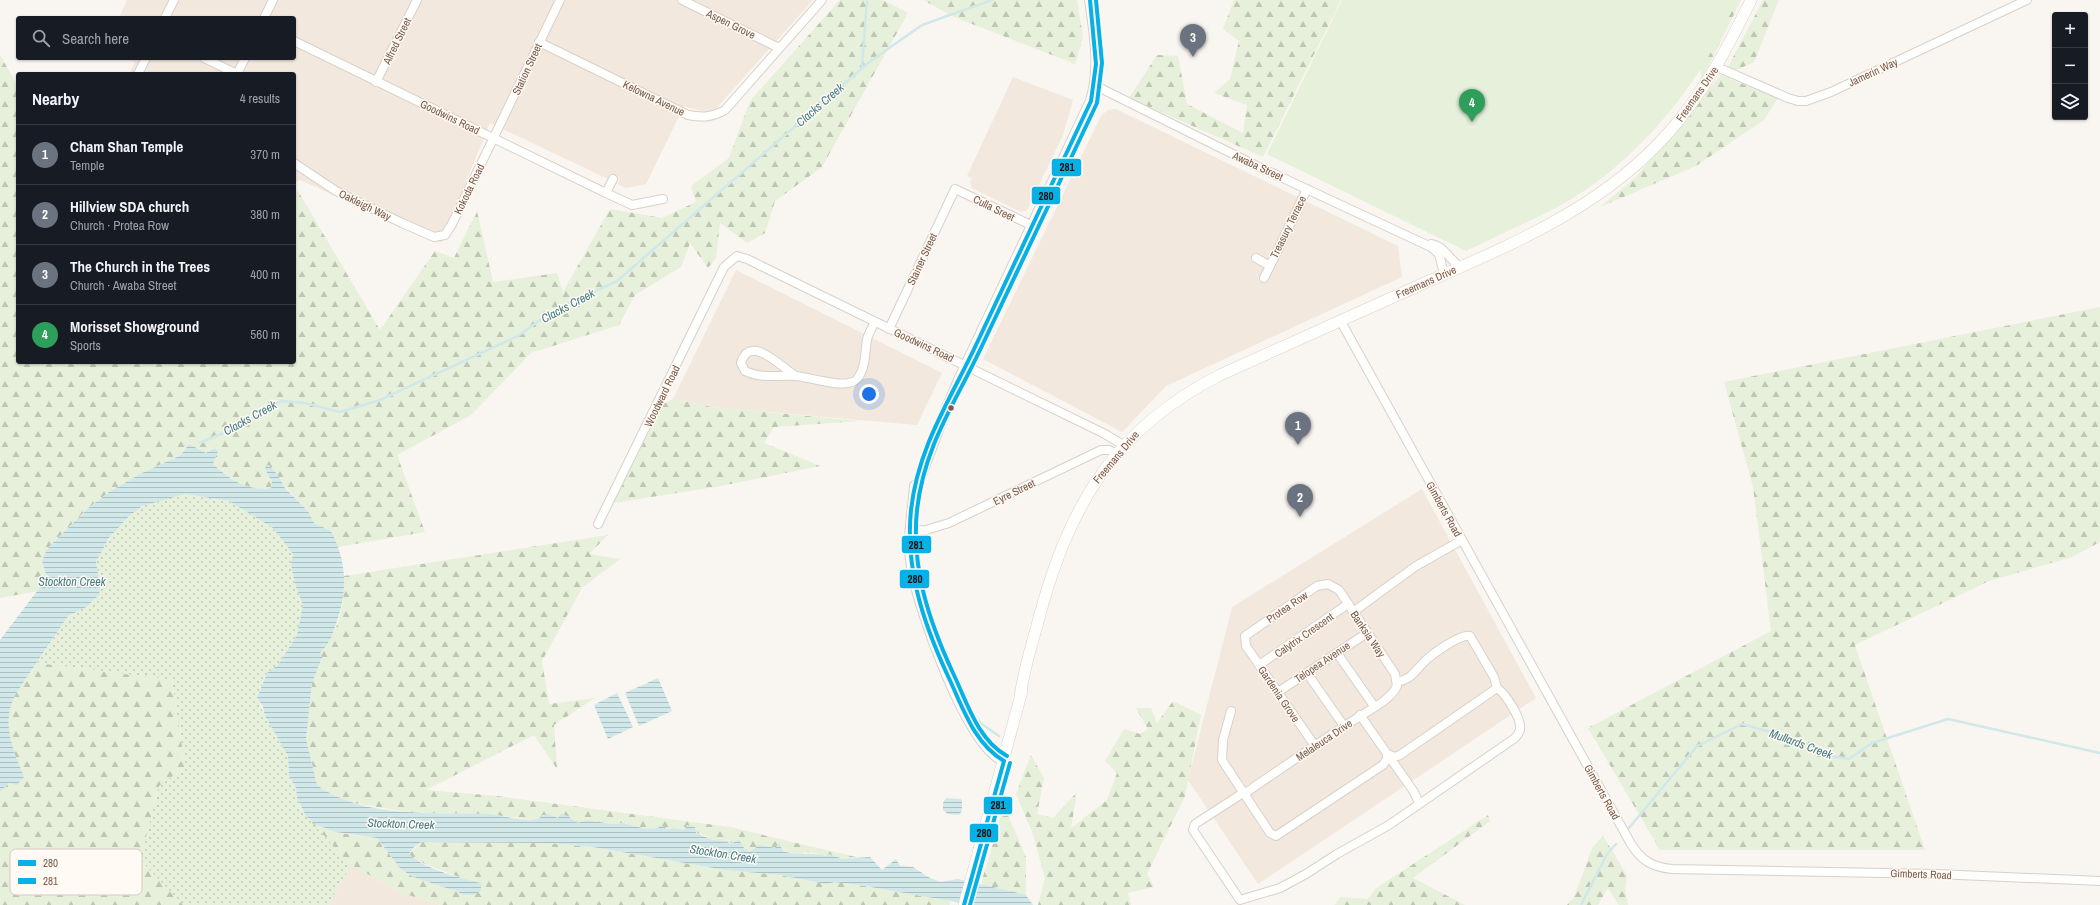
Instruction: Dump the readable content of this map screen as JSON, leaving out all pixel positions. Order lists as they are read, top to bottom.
{
  "streets": {
    "main road": ["Freemans Drive"],
    "street": [
      "Aspen Grove",
      "Alfred Street",
      "Station Street",
      "Jamerin Way",
      "Kelowna Avenue",
      "Goodwins Road",
      "Awaba Street",
      "Kokoda Road",
      "Oakleigh Way",
      "Culla Sreet",
      "Treasury Terrace",
      "Stainer Street",
      "Woodward Road",
      "Eyre Street",
      "Gimberts Road",
      "Protea Row",
      "Banksia Way",
      "Calytrix Crescent",
      "Telopea Avenue",
      "Gardenia Grove",
      "Melaleuca Drive"
    ]
  },
  "crossings": [
    ["Aspen Grove", "Kelowna Avenue"],
    ["Alfred Street", "Goodwins Road"],
    ["Station Street", "Kelowna Avenue"],
    ["Station Street", "Goodwins Road"],
    ["Station Street", "Kokoda Road"],
    ["Jamerin Way", "Freemans Drive"],
    ["Freemans Drive", "Goodwins Road"],
    ["Freemans Drive", "Awaba Street"],
    ["Freemans Drive", "Eyre Street"],
    ["Freemans Drive", "Gimberts Road"],
    ["Goodwins Road", "Kokoda Road"],
    ["Goodwins Road", "Stainer Street"],
    ["Goodwins Road", "Woodward Road"],
    ["Goodwins Road", "Eyre Street"],
    ["Awaba Street", "Treasury Terrace"],
    ["Kokoda Road", "Oakleigh Way"],
    ["Culla Sreet", "Stainer Street"],
    ["Protea Row", "Banksia Way"],
    ["Protea Row", "Gardenia Grove"],
    ["Banksia Way", "Calytrix Crescent"],
    ["Banksia Way", "Telopea Avenue"],
    ["Banksia Way", "Melaleuca Drive"],
    ["Calytrix Crescent", "Gardenia Grove"],
    ["Telopea Avenue", "Gardenia Grove"],
    ["Gardenia Grove", "Melaleuca Drive"]
  ],
  "water": ["Clacks Creek", "Stockton Creek", "Mullards Creek"],
  "lines": ["transit line 280", "transit line 281"],
  "legend": ["280", "281"],
  "page": {
    "map_buttons": ["+", "−"],
    "search": "Search here",
    "pins": [
      "3",
      "4",
      "1",
      "2"
    ],
    "heading": ["Nearby", "4 results"],
    "list": [
      {
        "mark": "1",
        "name": "Cham Shan Temple",
        "note": "Temple",
        "value": "370 m"
      },
      {
        "mark": "2",
        "name": "Hillview SDA church",
        "note": "Church · Protea Row",
        "value": "380 m"
      },
      {
        "mark": "3",
        "name": "The Church in the Trees",
        "note": "Church · Awaba Street",
        "value": "400 m"
      },
      {
        "mark": "4",
        "name": "Morisset Showground",
        "note": "Sports",
        "value": "560 m"
      }
    ]
  }
}
